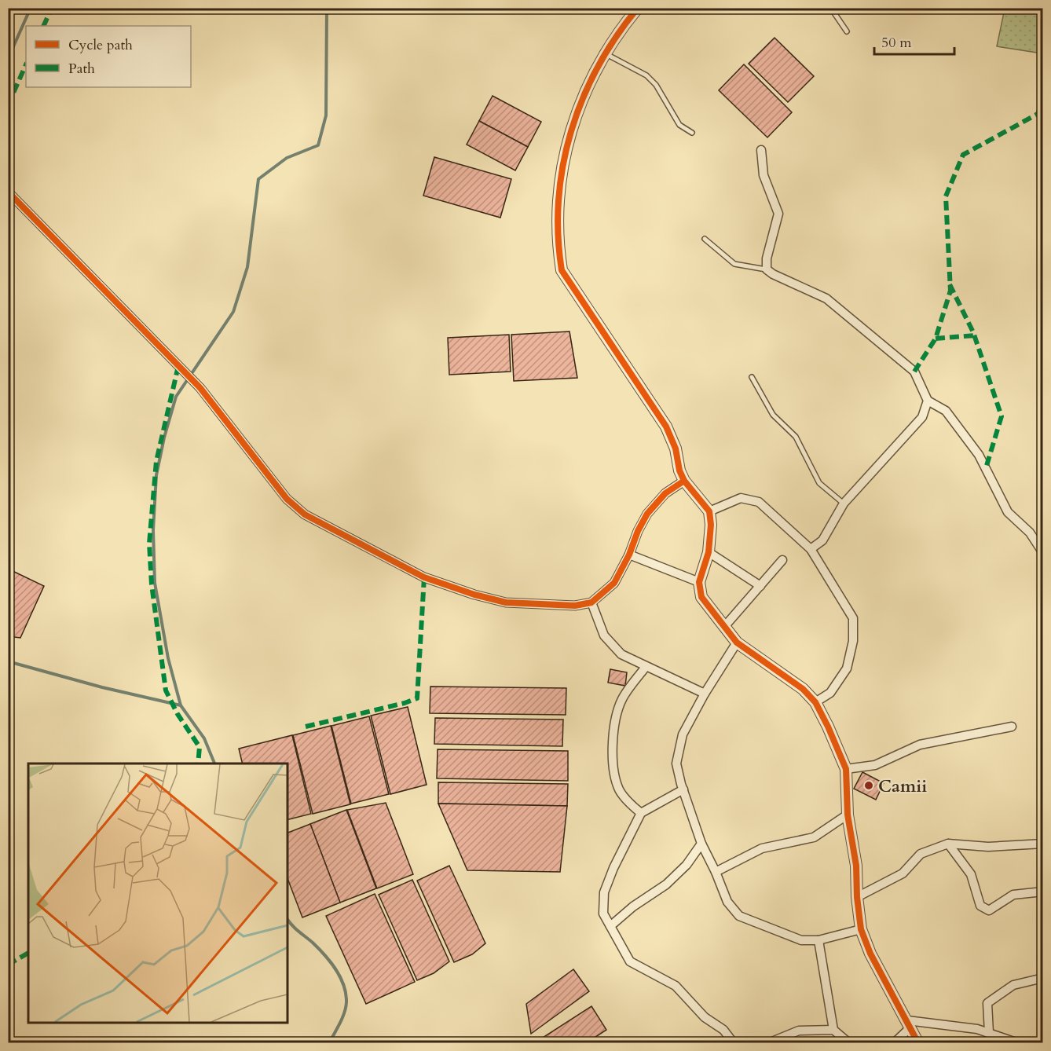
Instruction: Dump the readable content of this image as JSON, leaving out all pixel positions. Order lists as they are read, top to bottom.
{
  "places": ["Camii"],
  "legend": ["Cycle path", "Path"],
  "scale_bar": "50 m"
}
